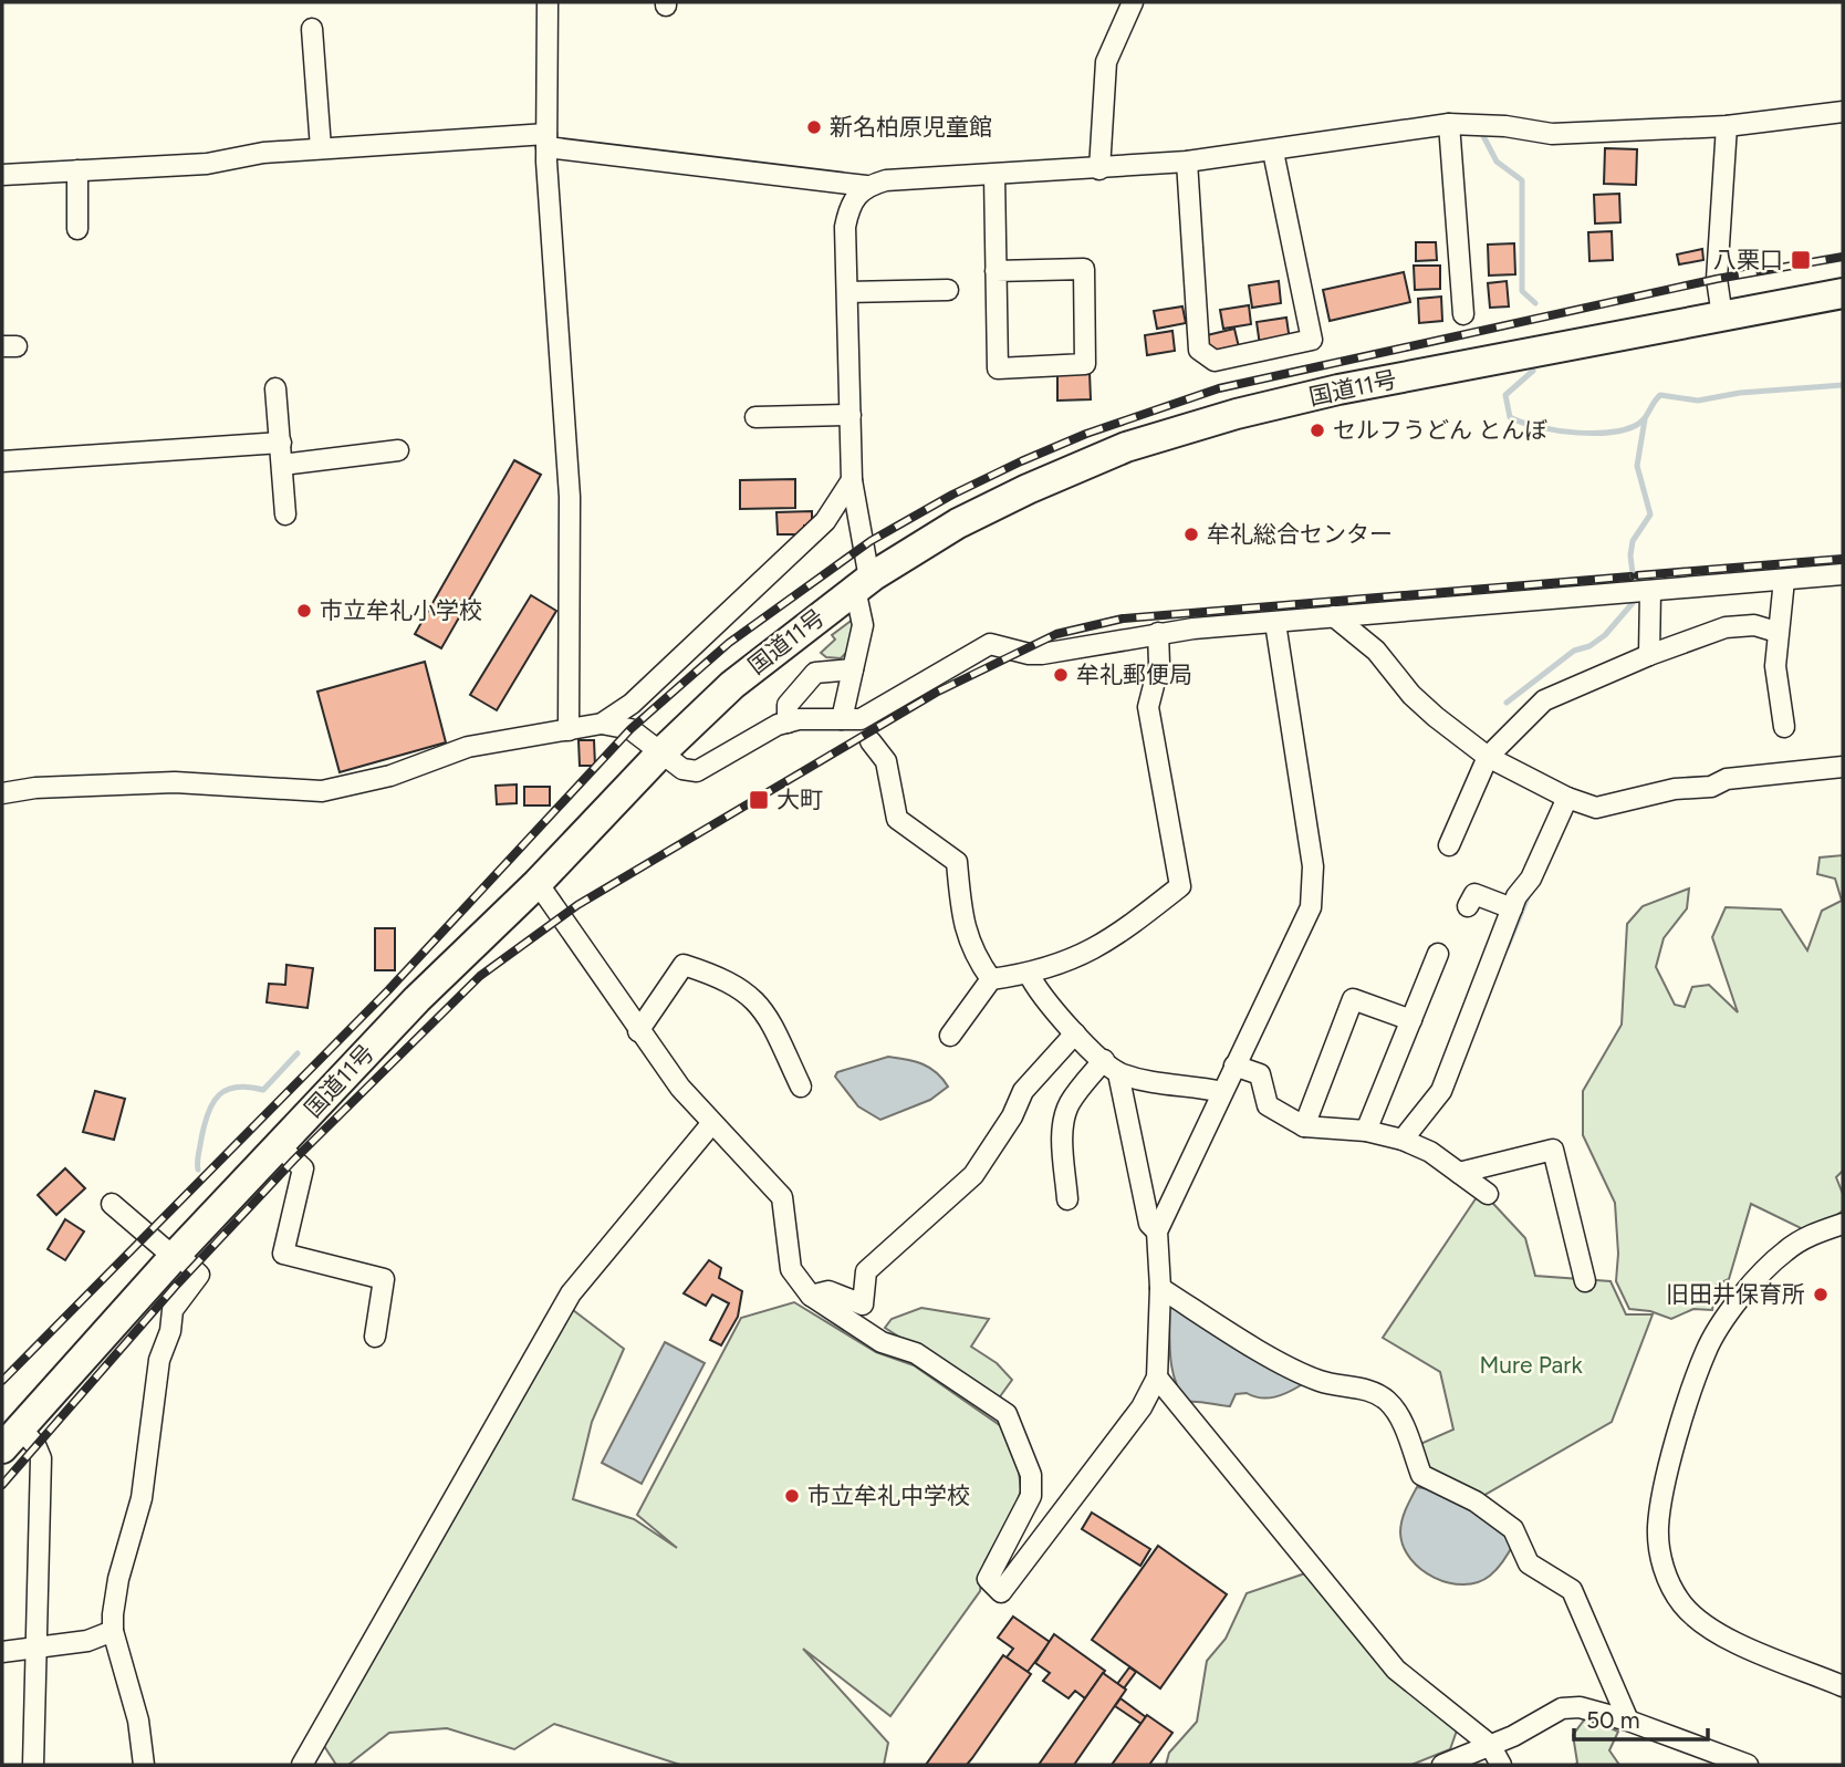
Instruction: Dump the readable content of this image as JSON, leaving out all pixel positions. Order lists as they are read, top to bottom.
{
  "streets": {
    "highway": ["国道11号"]
  },
  "parks": ["Mure Park"],
  "places": {
    "other": [
      "新名柏原児童館",
      "セルフうどん とんぼ",
      "牟礼総合センター",
      "市立牟礼小学校",
      "牟礼郵便局",
      "旧田井保育所",
      "市立牟礼中学校"
    ],
    "transit": ["八栗口", "大町"]
  },
  "scale_bar": "50 m"
}
